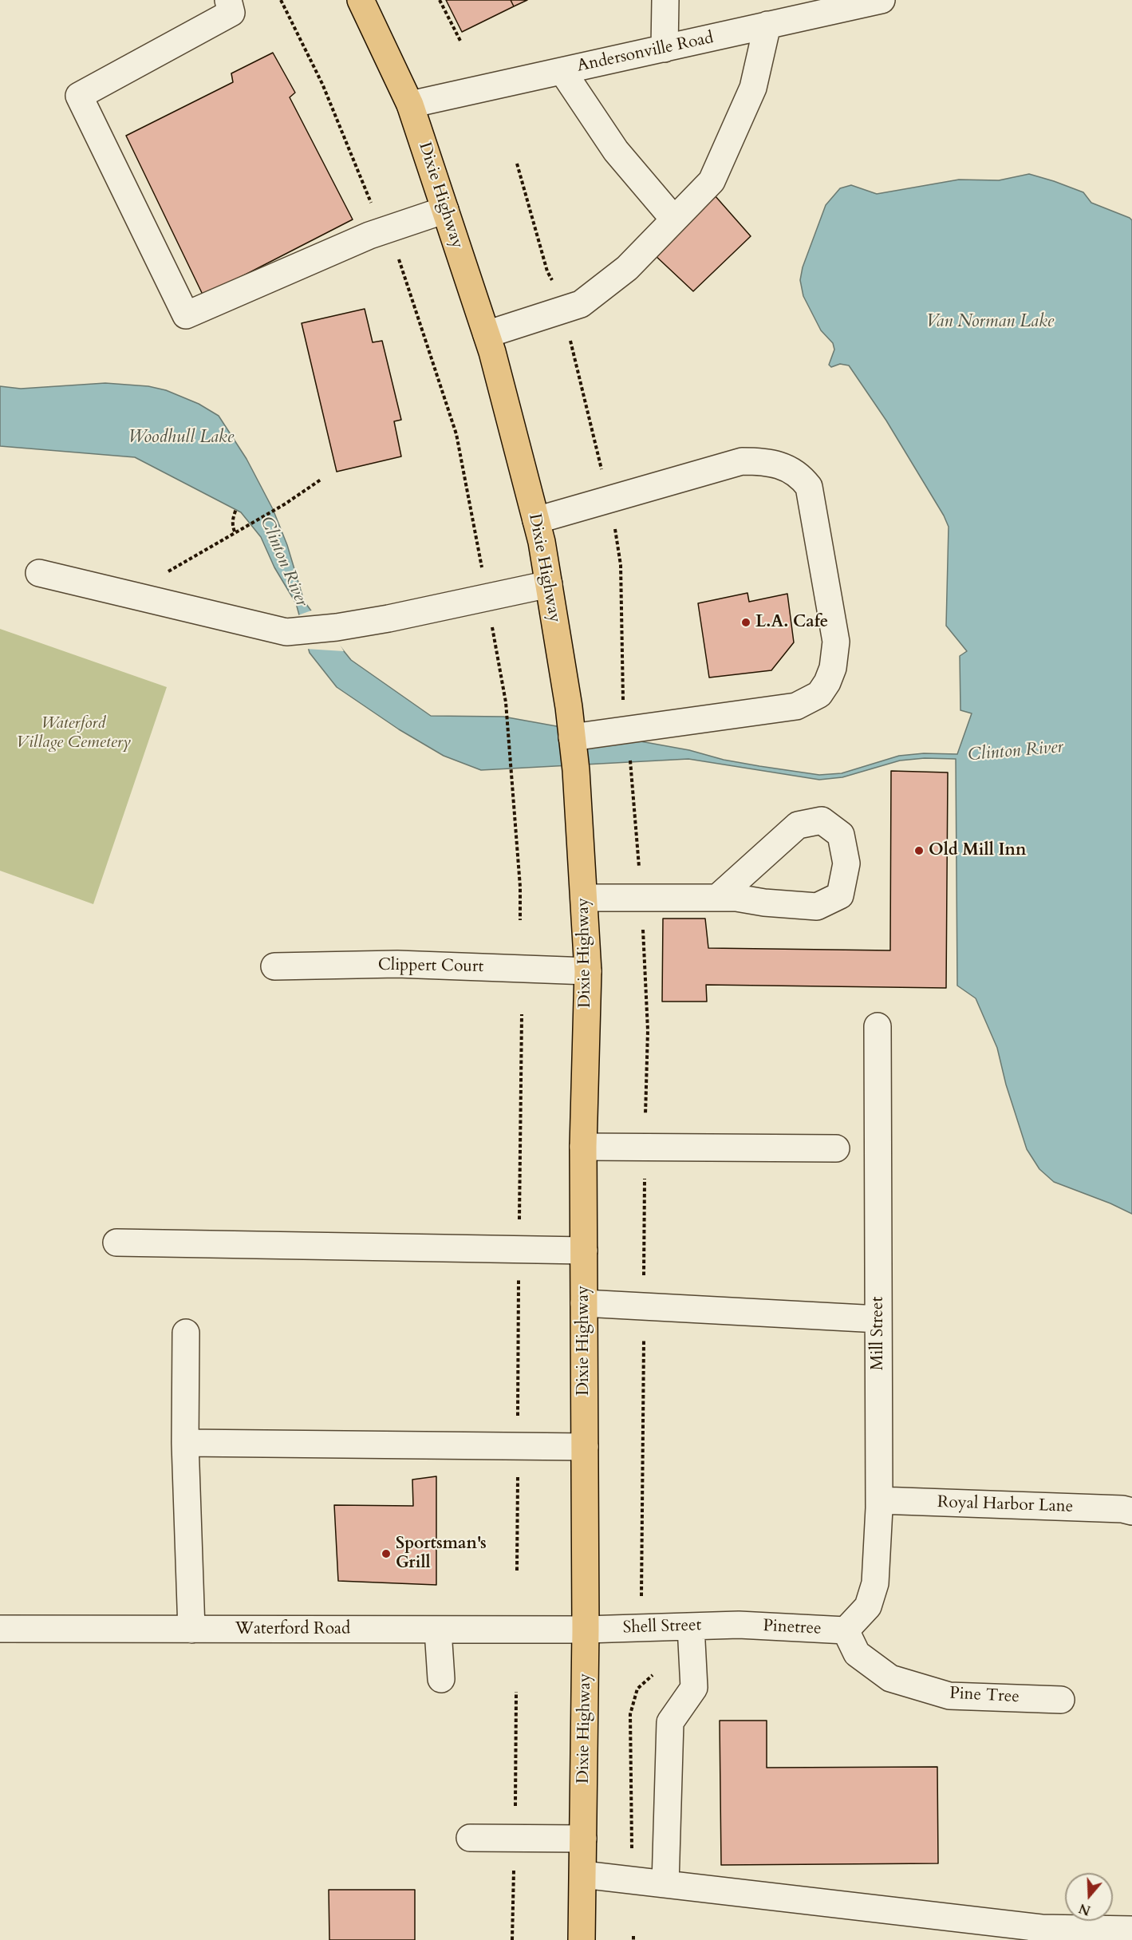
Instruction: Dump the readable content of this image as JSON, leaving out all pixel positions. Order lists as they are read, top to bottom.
{
  "streets": {
    "main road": ["Dixie Highway"],
    "street": [
      "Andersonville Road",
      "Clippert Court",
      "Mill Street",
      "Royal Harbor Lane",
      "Shell Street",
      "Pinetree",
      "Waterford Road",
      "Pine Tree"
    ]
  },
  "crossings": [
    ["Andersonville Road", "Dixie Highway"],
    ["Dixie Highway", "Clippert Court"],
    ["Dixie Highway", "Shell Street"],
    ["Dixie Highway", "Waterford Road"],
    ["Mill Street", "Royal Harbor Lane"],
    ["Mill Street", "Pinetree"],
    ["Mill Street", "Pine Tree"],
    ["Shell Street", "Pinetree"],
    ["Shell Street", "Waterford Road"],
    ["Pinetree", "Pine Tree"]
  ],
  "water": ["Van Norman Lake", "Woodhull Lake", "Clinton River"],
  "parks": ["Waterford Village Cemetery"],
  "places": ["L.A. Cafe", "Old Mill Inn", "Sportsman's Grill"],
  "north": "bottom"
}
